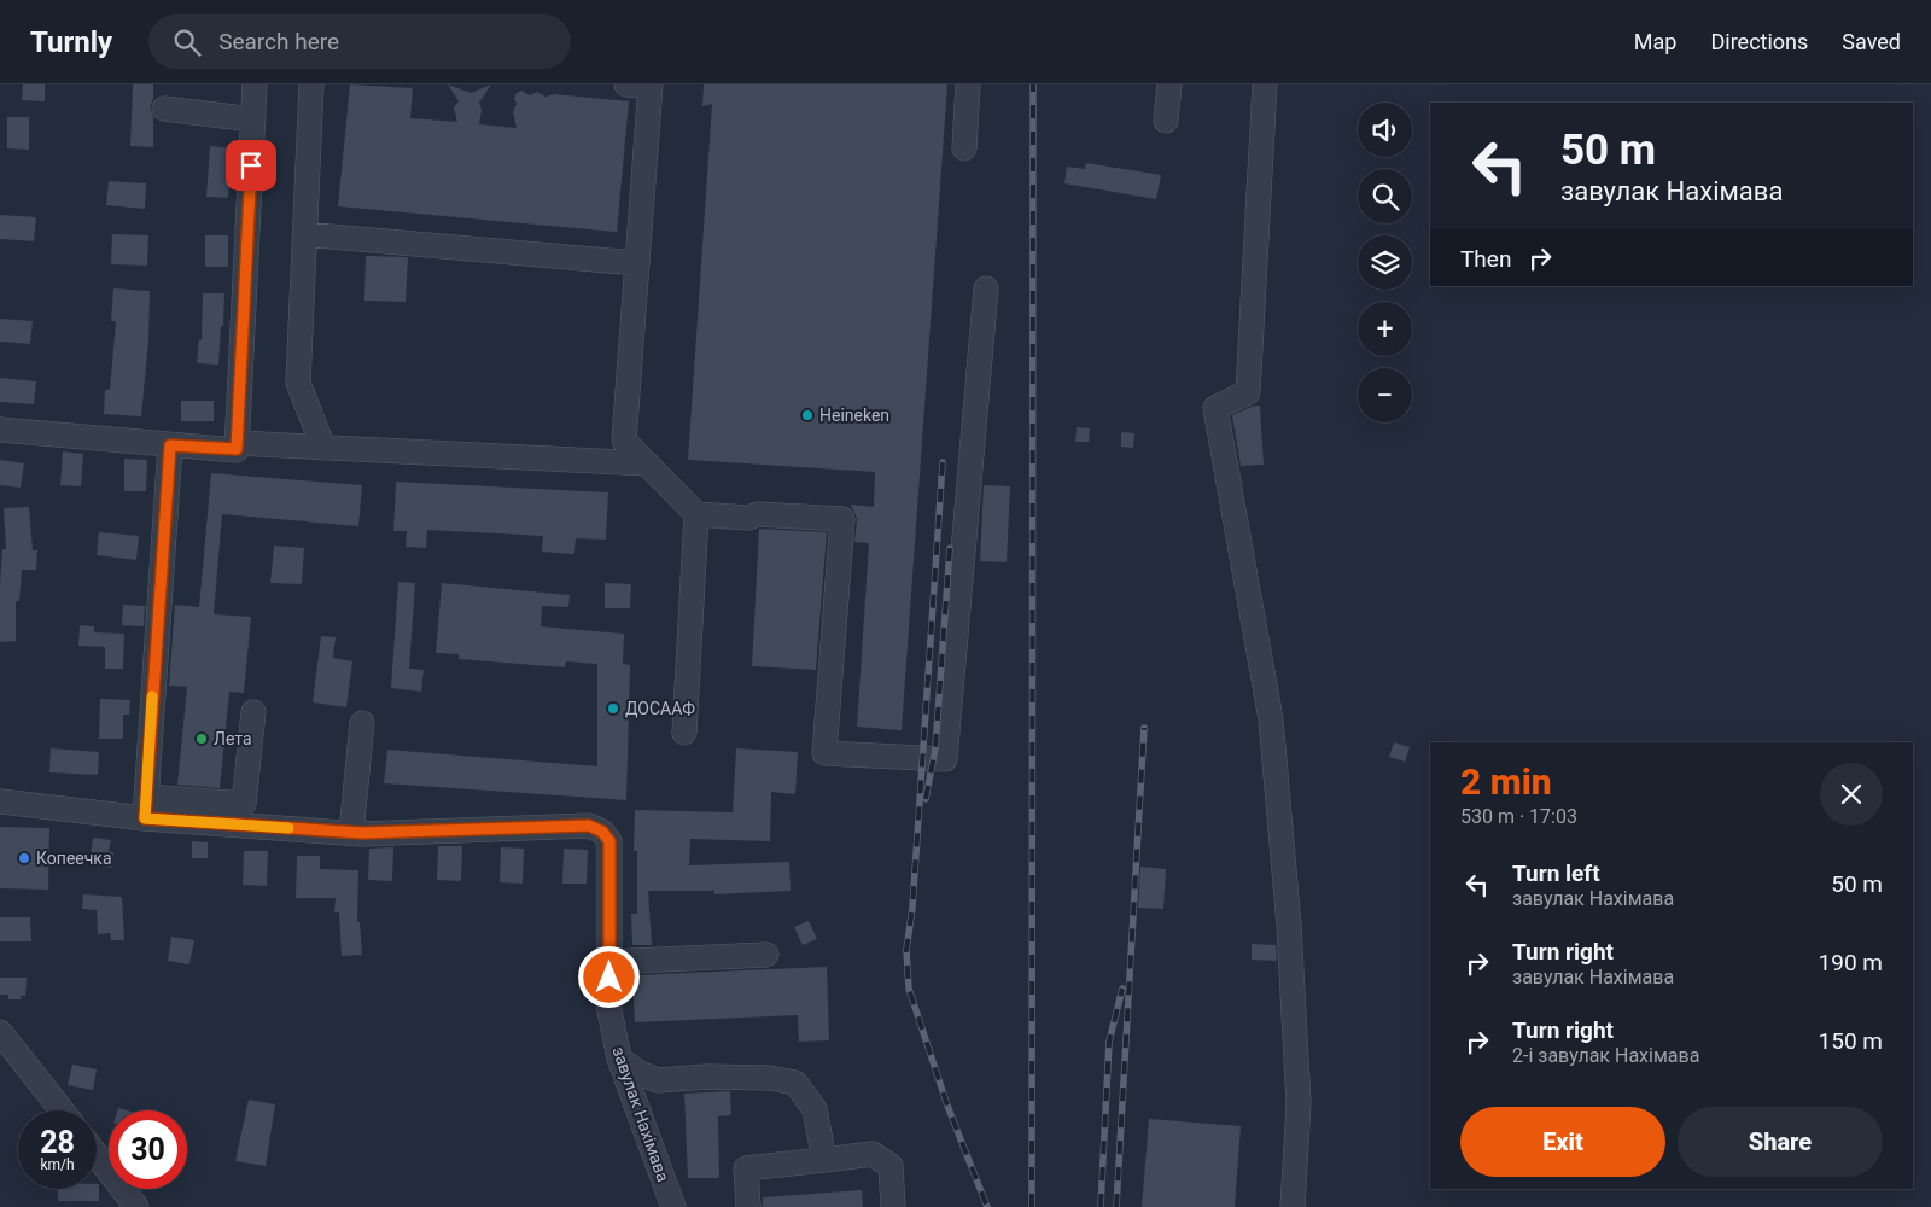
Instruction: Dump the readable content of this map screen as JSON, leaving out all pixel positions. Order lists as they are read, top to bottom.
{
  "streets": {
    "street": ["завулак Нахімава"]
  },
  "places": [
    "Heineken",
    "ДОСААФ",
    "Лета",
    "Копеечка"
  ],
  "page": {
    "header": "Turnly",
    "search": "Search here",
    "nav": ["Map", "Directions", "Saved"],
    "map_buttons": ["+", "−"],
    "turn": ["50 m", "завулак Нахімава"],
    "then": "Then",
    "heading": ["2 min", "530 m · 17:03"],
    "list": [
      {
        "name": "Turn left",
        "note": "завулак Нахімава",
        "value": "50 m"
      },
      {
        "name": "Turn right",
        "note": "завулак Нахімава",
        "value": "190 m"
      },
      {
        "name": "Turn right",
        "note": "2-і завулак Нахімава",
        "value": "150 m"
      }
    ],
    "buttons": ["Exit", "Share"],
    "speed": "28 km/h",
    "limit": "30"
  }
}
